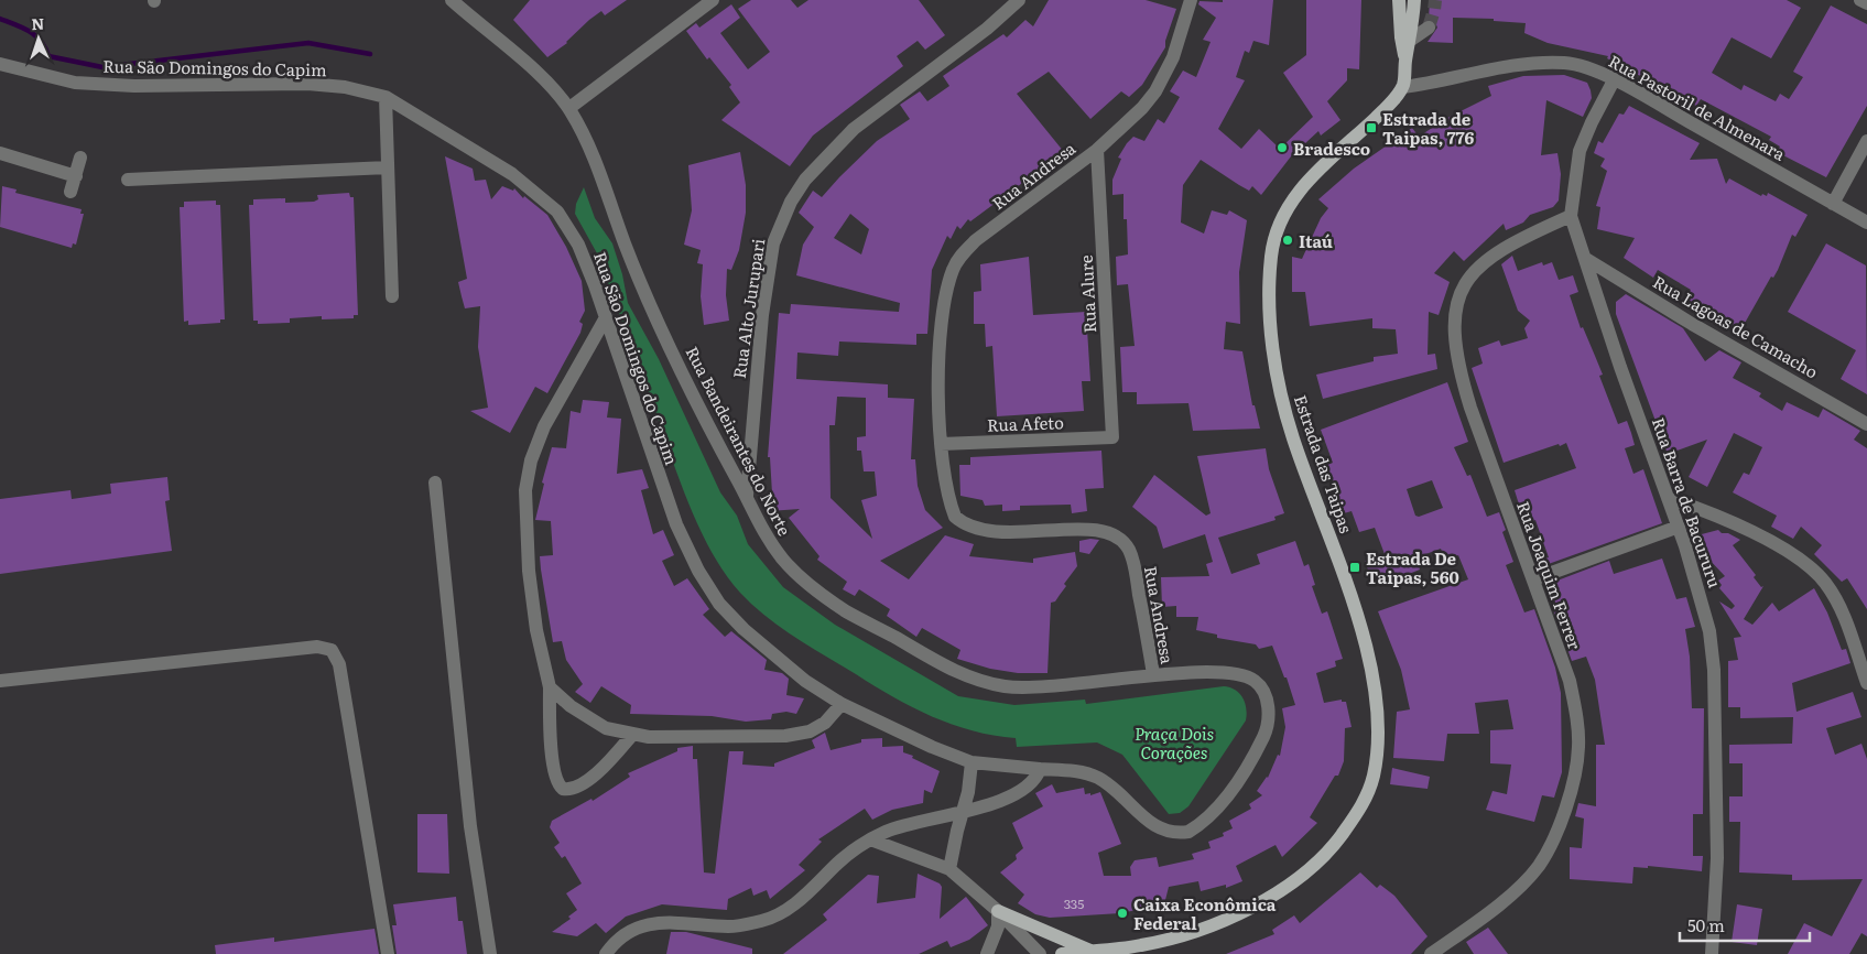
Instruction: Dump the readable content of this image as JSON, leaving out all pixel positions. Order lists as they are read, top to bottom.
{
  "streets": {
    "main road": ["Estrada das Taipas"],
    "street": [
      "Rua São Domingos do Capim",
      "Rua Pastoril de Almenara",
      "Rua Andresa",
      "Rua Alure",
      "Rua Alto Jurupari",
      "Rua Lagoas de Camacho",
      "Rua Afeto",
      "Rua Bandeirantes do Norte",
      "Rua Barra de Bacururu",
      "Rua Joaquim Ferrer"
    ]
  },
  "crossings": [
    ["Rua São Domingos do Capim", "Rua Andresa"],
    ["Rua Pastoril de Almenara", "Estrada das Taipas"],
    ["Rua Pastoril de Almenara", "Rua Barra de Bacururu"],
    ["Rua Andresa", "Rua Alure"],
    ["Rua Andresa", "Rua Afeto"],
    ["Rua Andresa", "Rua Bandeirantes do Norte"],
    ["Rua Alure", "Rua Afeto"],
    ["Rua Alto Jurupari", "Rua Bandeirantes do Norte"],
    ["Rua Lagoas de Camacho", "Rua Barra de Bacururu"],
    ["Rua Barra de Bacururu", "Rua Joaquim Ferrer"]
  ],
  "parks": ["Praça Dois Corações"],
  "places": {
    "transit": ["Estrada de Taipas, 776", "Estrada De Taipas, 560"],
    "other": ["Bradesco", "Itaú", "Caixa Econômica Federal"]
  },
  "house_numbers": ["335"],
  "scale_bar": "50 m",
  "north": "top"
}
